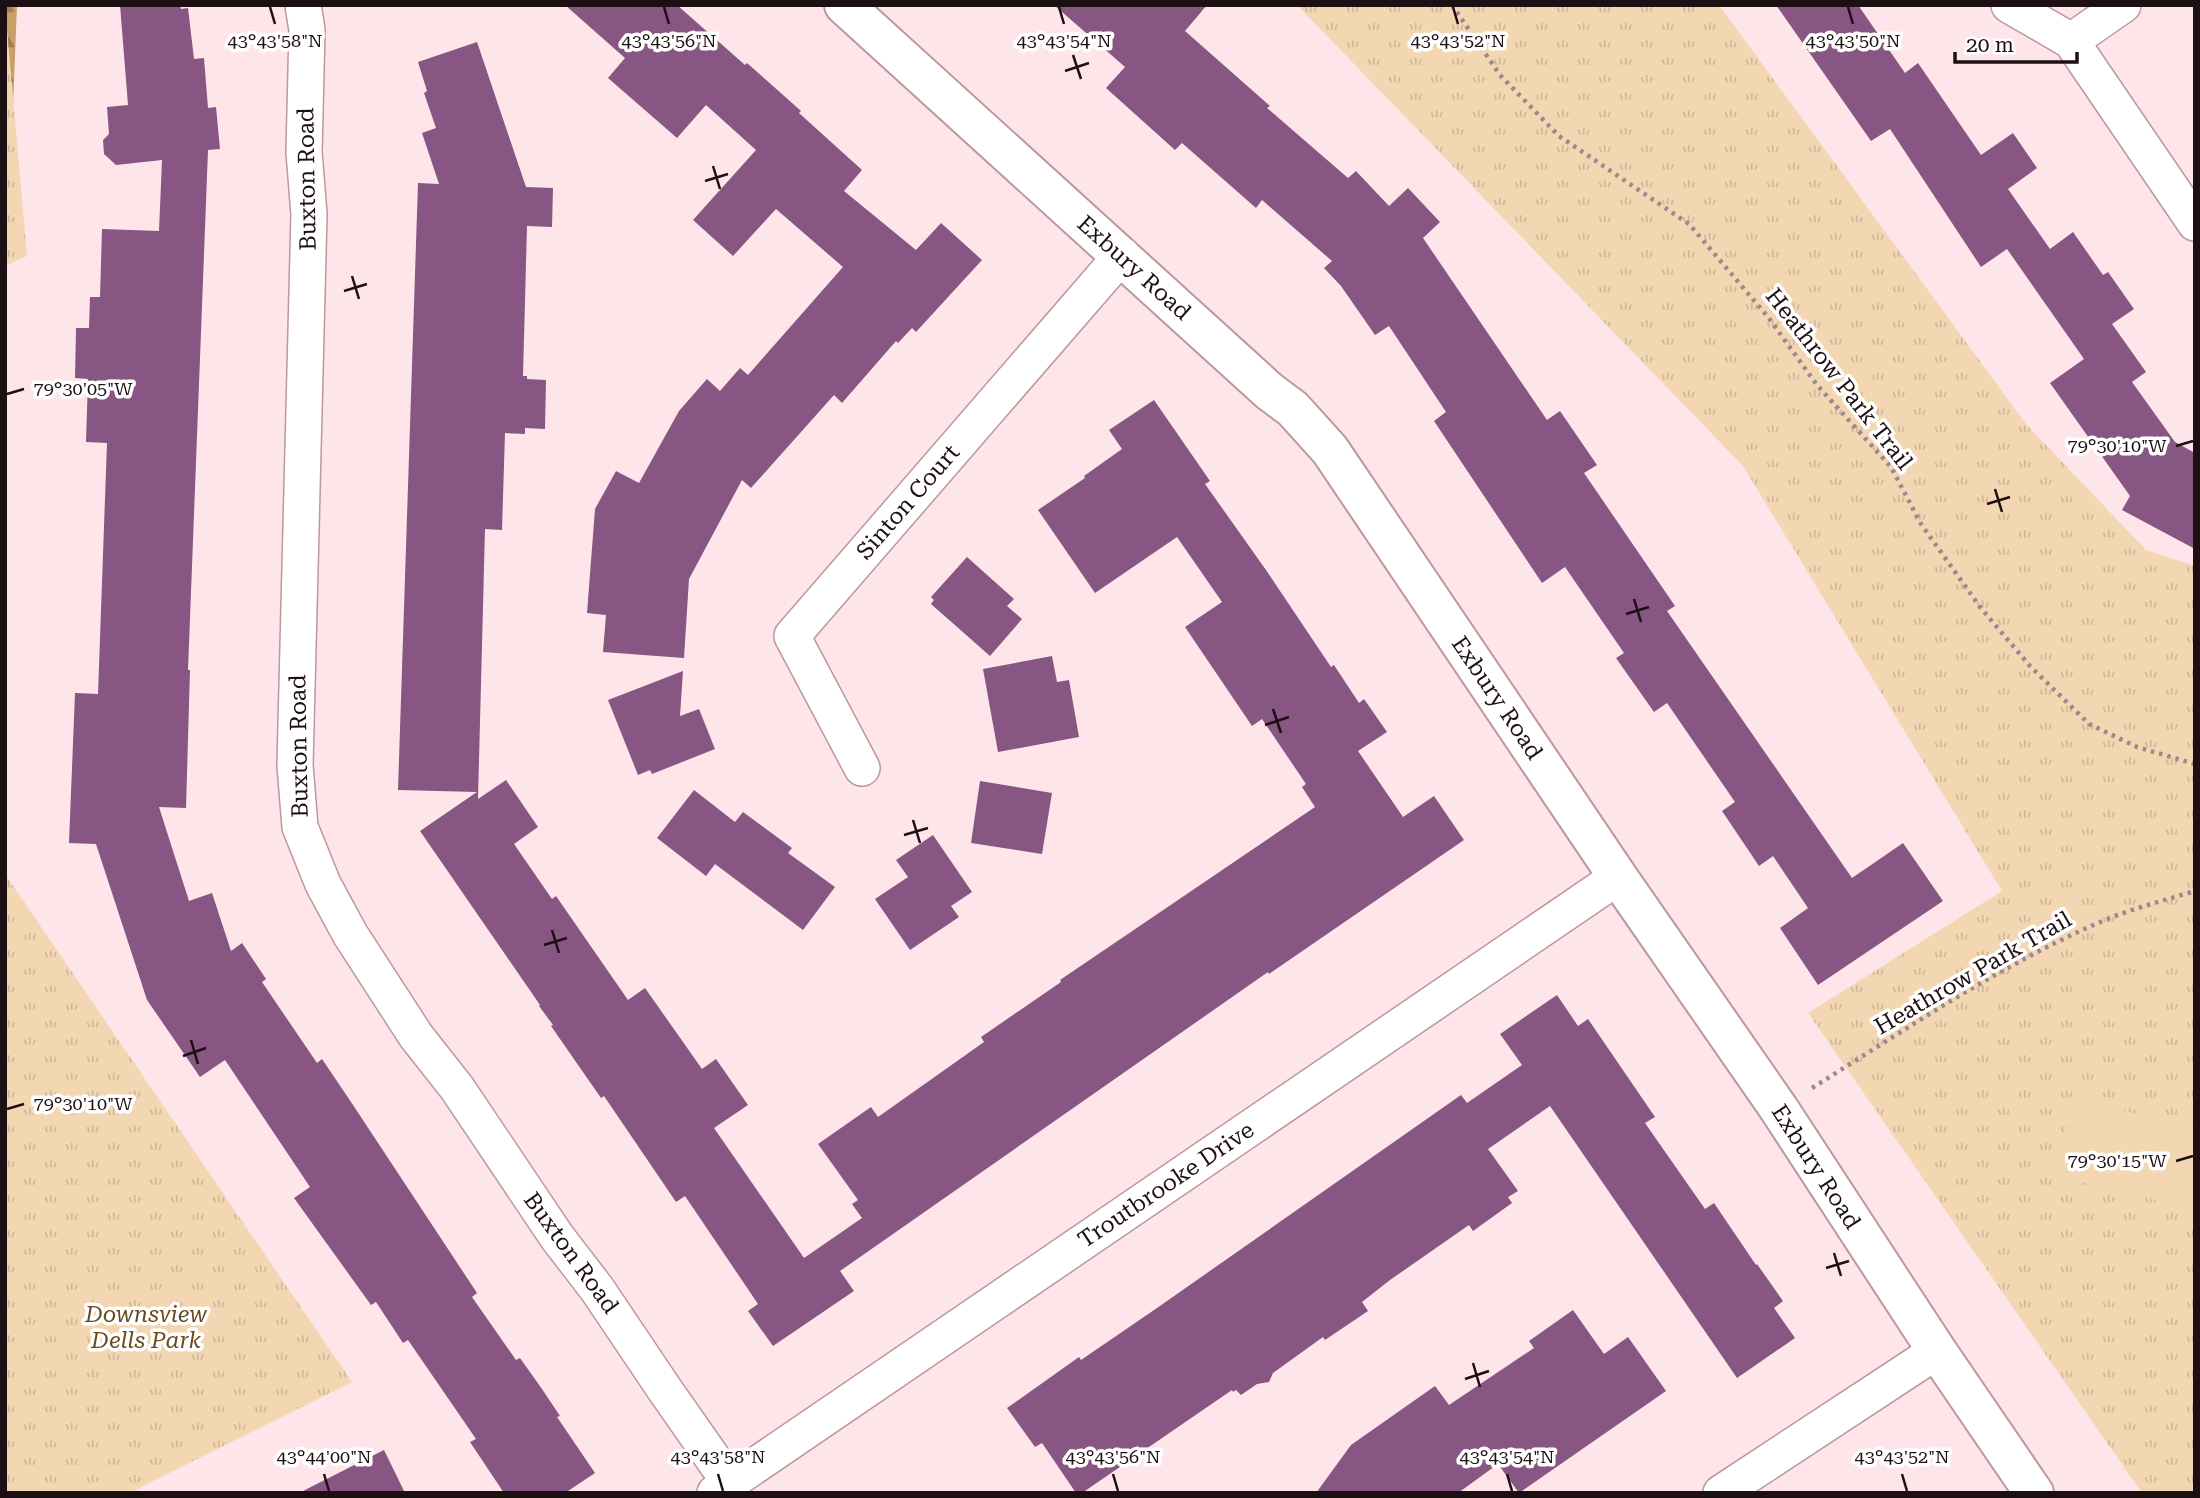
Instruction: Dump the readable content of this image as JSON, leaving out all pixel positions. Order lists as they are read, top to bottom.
{
  "streets": {
    "street": [
      "Buxton Road",
      "Exbury Road",
      "Sinton Court",
      "Troutbrooke Drive"
    ],
    "path": ["Heathrow Park Trail"]
  },
  "crossings": [
    ["Buxton Road", "Troutbrooke Drive"],
    ["Exbury Road", "Heathrow Park Trail"],
    ["Exbury Road", "Sinton Court"],
    ["Exbury Road", "Troutbrooke Drive"]
  ],
  "parks": ["Downsview Dells Park"],
  "scale_bar": "20 m",
  "coordinates": [
    "43°43'58\"N",
    "43°43'56\"N",
    "43°43'54\"N",
    "43°43'52\"N",
    "43°43'50\"N",
    "79°30'05\"W",
    "79°30'10\"W",
    "79°30'15\"W",
    "43°44'00\"N"
  ]
}
